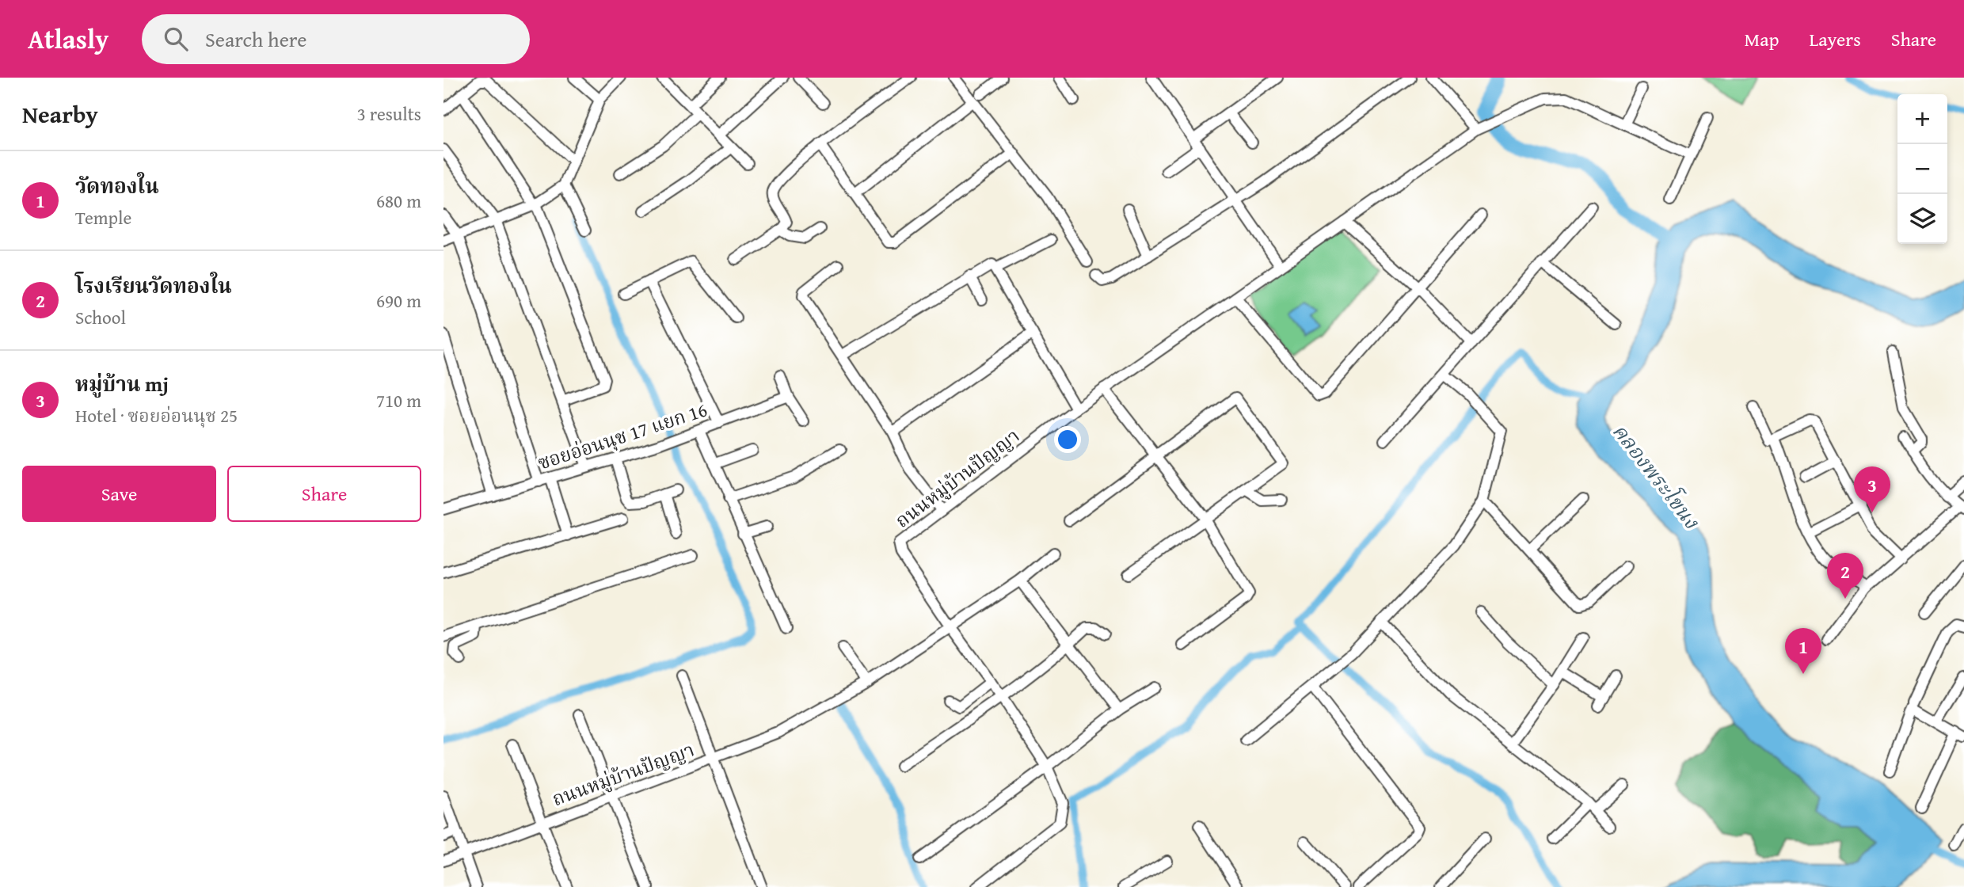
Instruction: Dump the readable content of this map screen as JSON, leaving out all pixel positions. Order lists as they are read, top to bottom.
{
  "streets": {
    "street": ["ซอยอ่อนนุช 17 แยก 16", "ถนนหมู่บ้านปัญญา"]
  },
  "water": ["คลองพระโขนง"],
  "page": {
    "header": "Atlasly",
    "search": "Search here",
    "nav": ["Map", "Layers", "Share"],
    "heading": ["Nearby", "3 results"],
    "map_buttons": ["+", "−"],
    "list": [
      {
        "mark": "1",
        "name": "วัดทองใน",
        "note": "Temple",
        "value": "680 m"
      },
      {
        "mark": "2",
        "name": "โรงเรียนวัดทองใน",
        "note": "School",
        "value": "690 m"
      },
      {
        "mark": "3",
        "name": "หมู่บ้าน mj",
        "note": "Hotel · ซอยอ่อนนุช 25",
        "value": "710 m"
      }
    ],
    "buttons": ["Save", "Share"],
    "pins": ["3", "2", "1"]
  }
}
